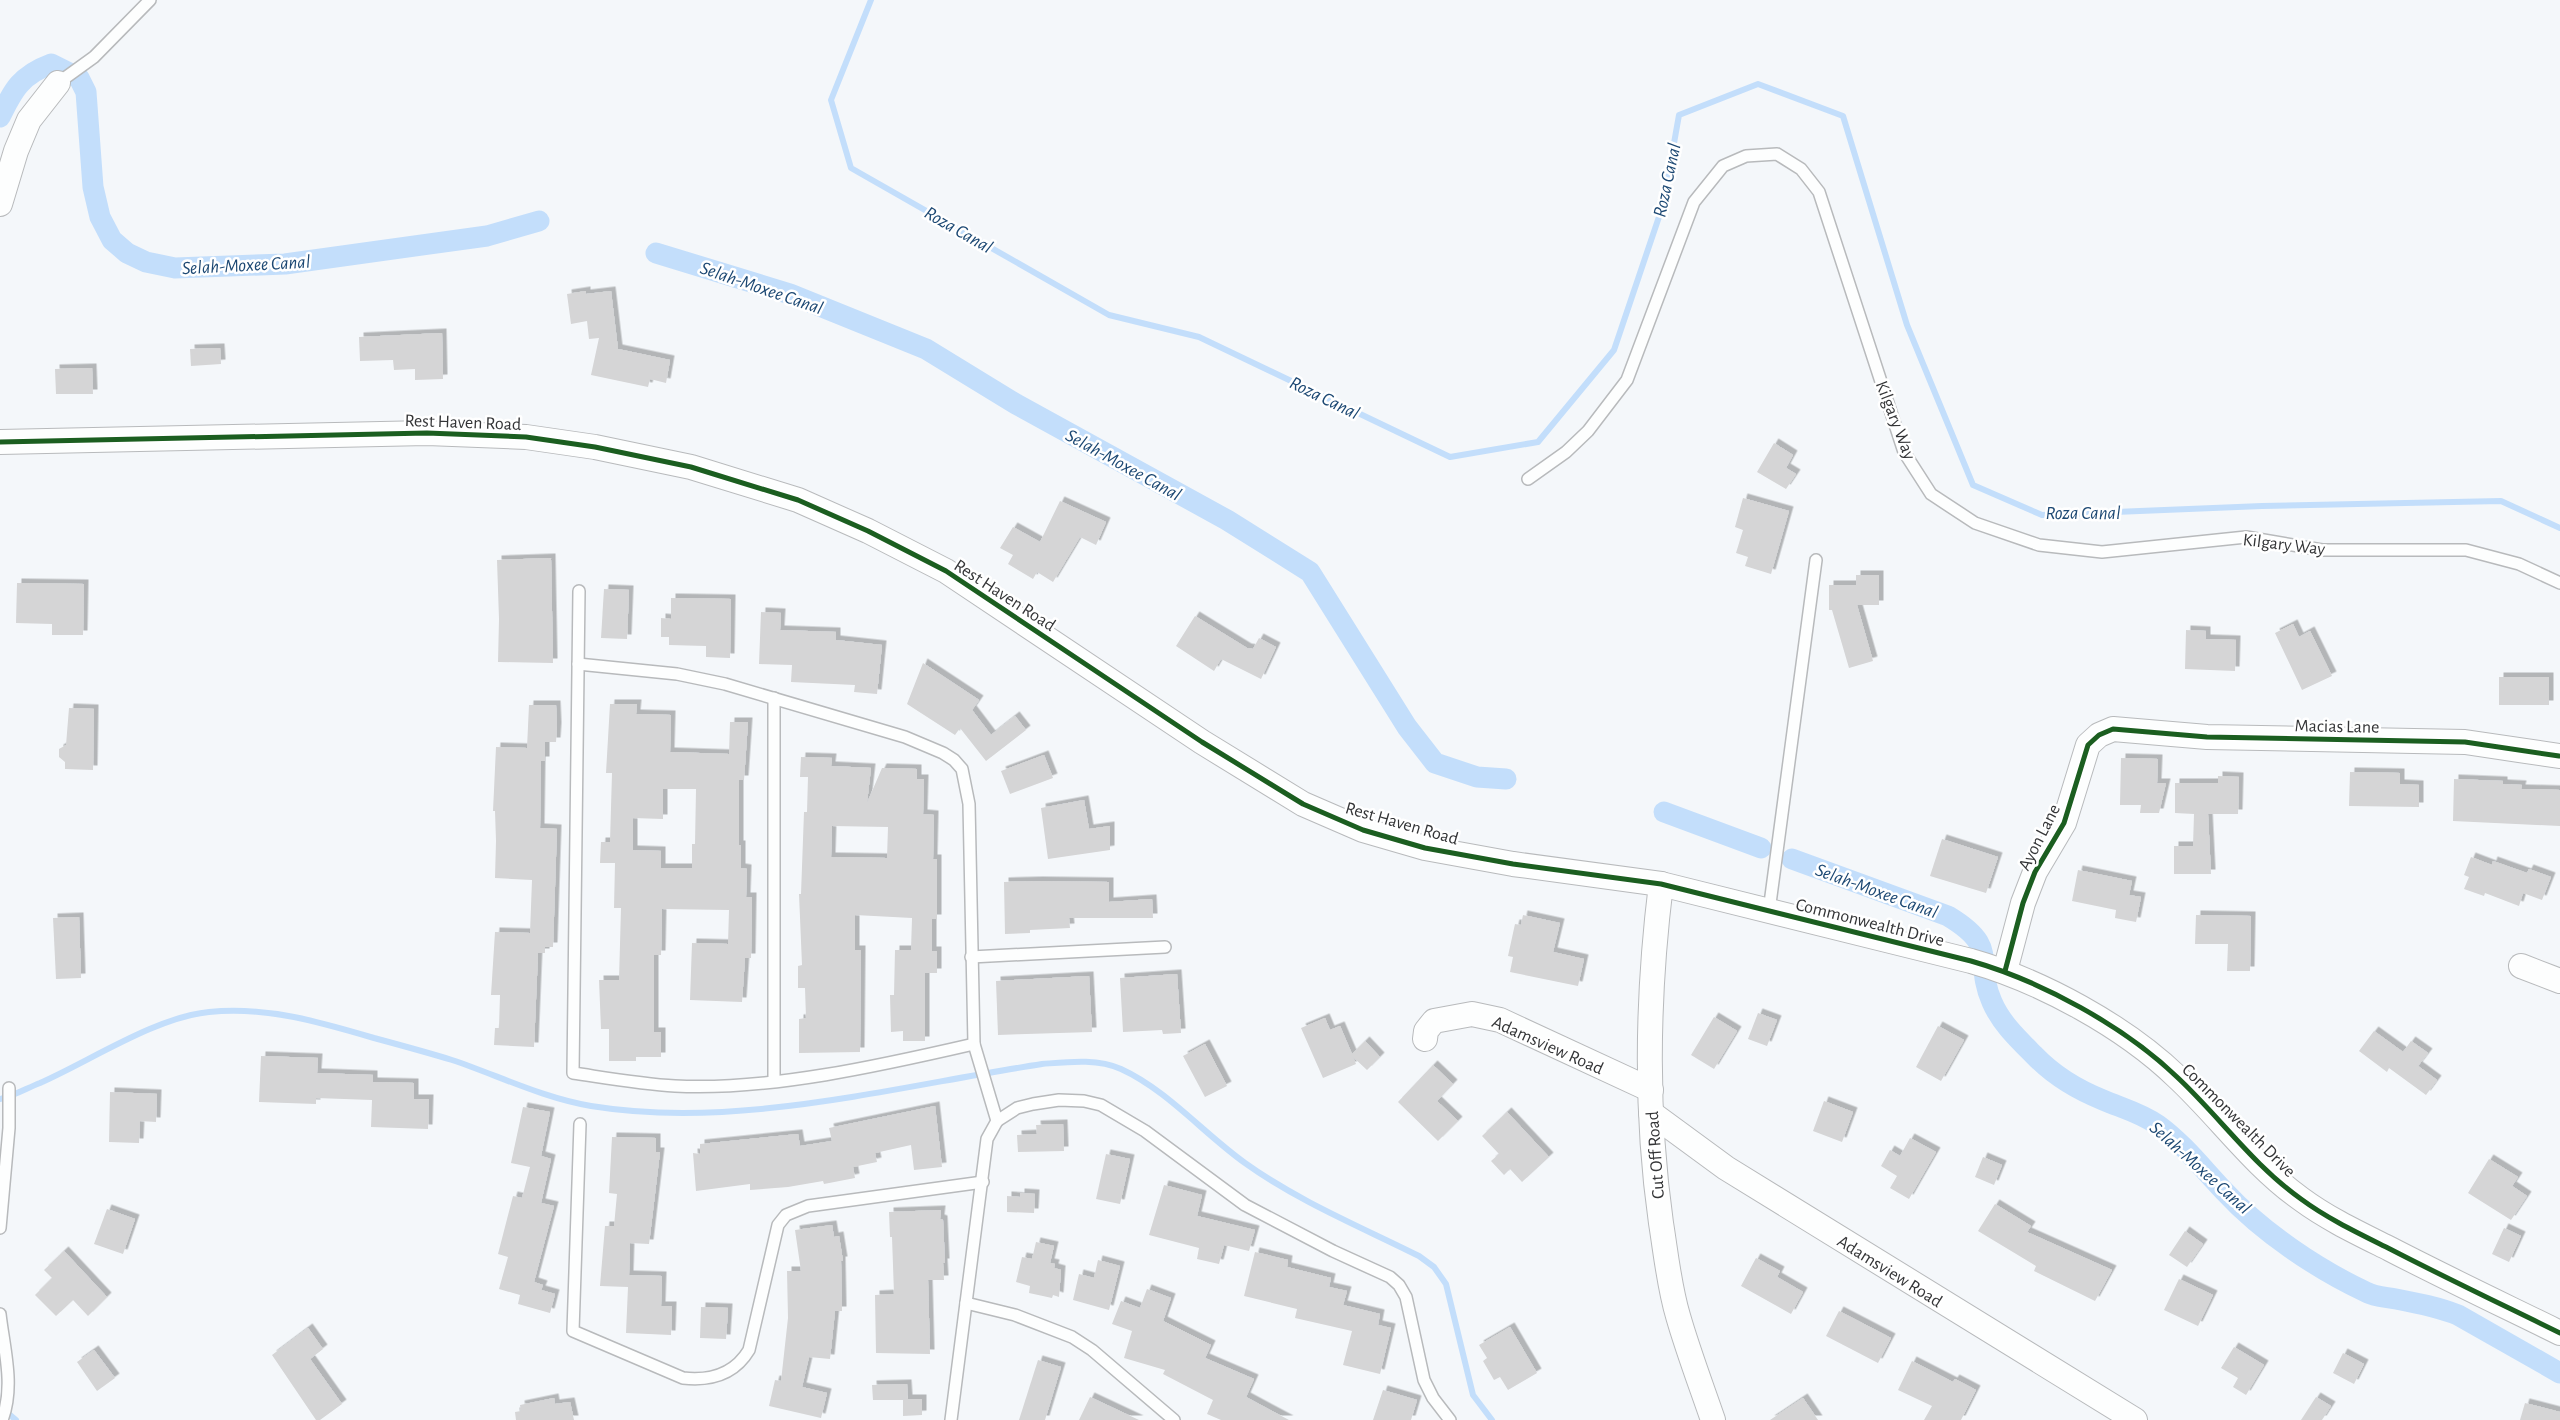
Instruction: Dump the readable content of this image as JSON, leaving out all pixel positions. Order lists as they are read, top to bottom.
{
  "streets": {
    "street": [
      "Rest Haven Road",
      "Macias Lane",
      "Ayon Lane",
      "Commonwealth Drive",
      "Adamsview Road",
      "Cut Off Road"
    ],
    "lane": ["Kilgary Way"]
  },
  "crossings": [
    ["Rest Haven Road", "Commonwealth Drive"],
    ["Rest Haven Road", "Cut Off Road"],
    ["Macias Lane", "Ayon Lane"],
    ["Ayon Lane", "Commonwealth Drive"],
    ["Commonwealth Drive", "Cut Off Road"],
    ["Adamsview Road", "Cut Off Road"]
  ],
  "water": ["Roza Canal", "Selah-Moxee Canal"]
}
